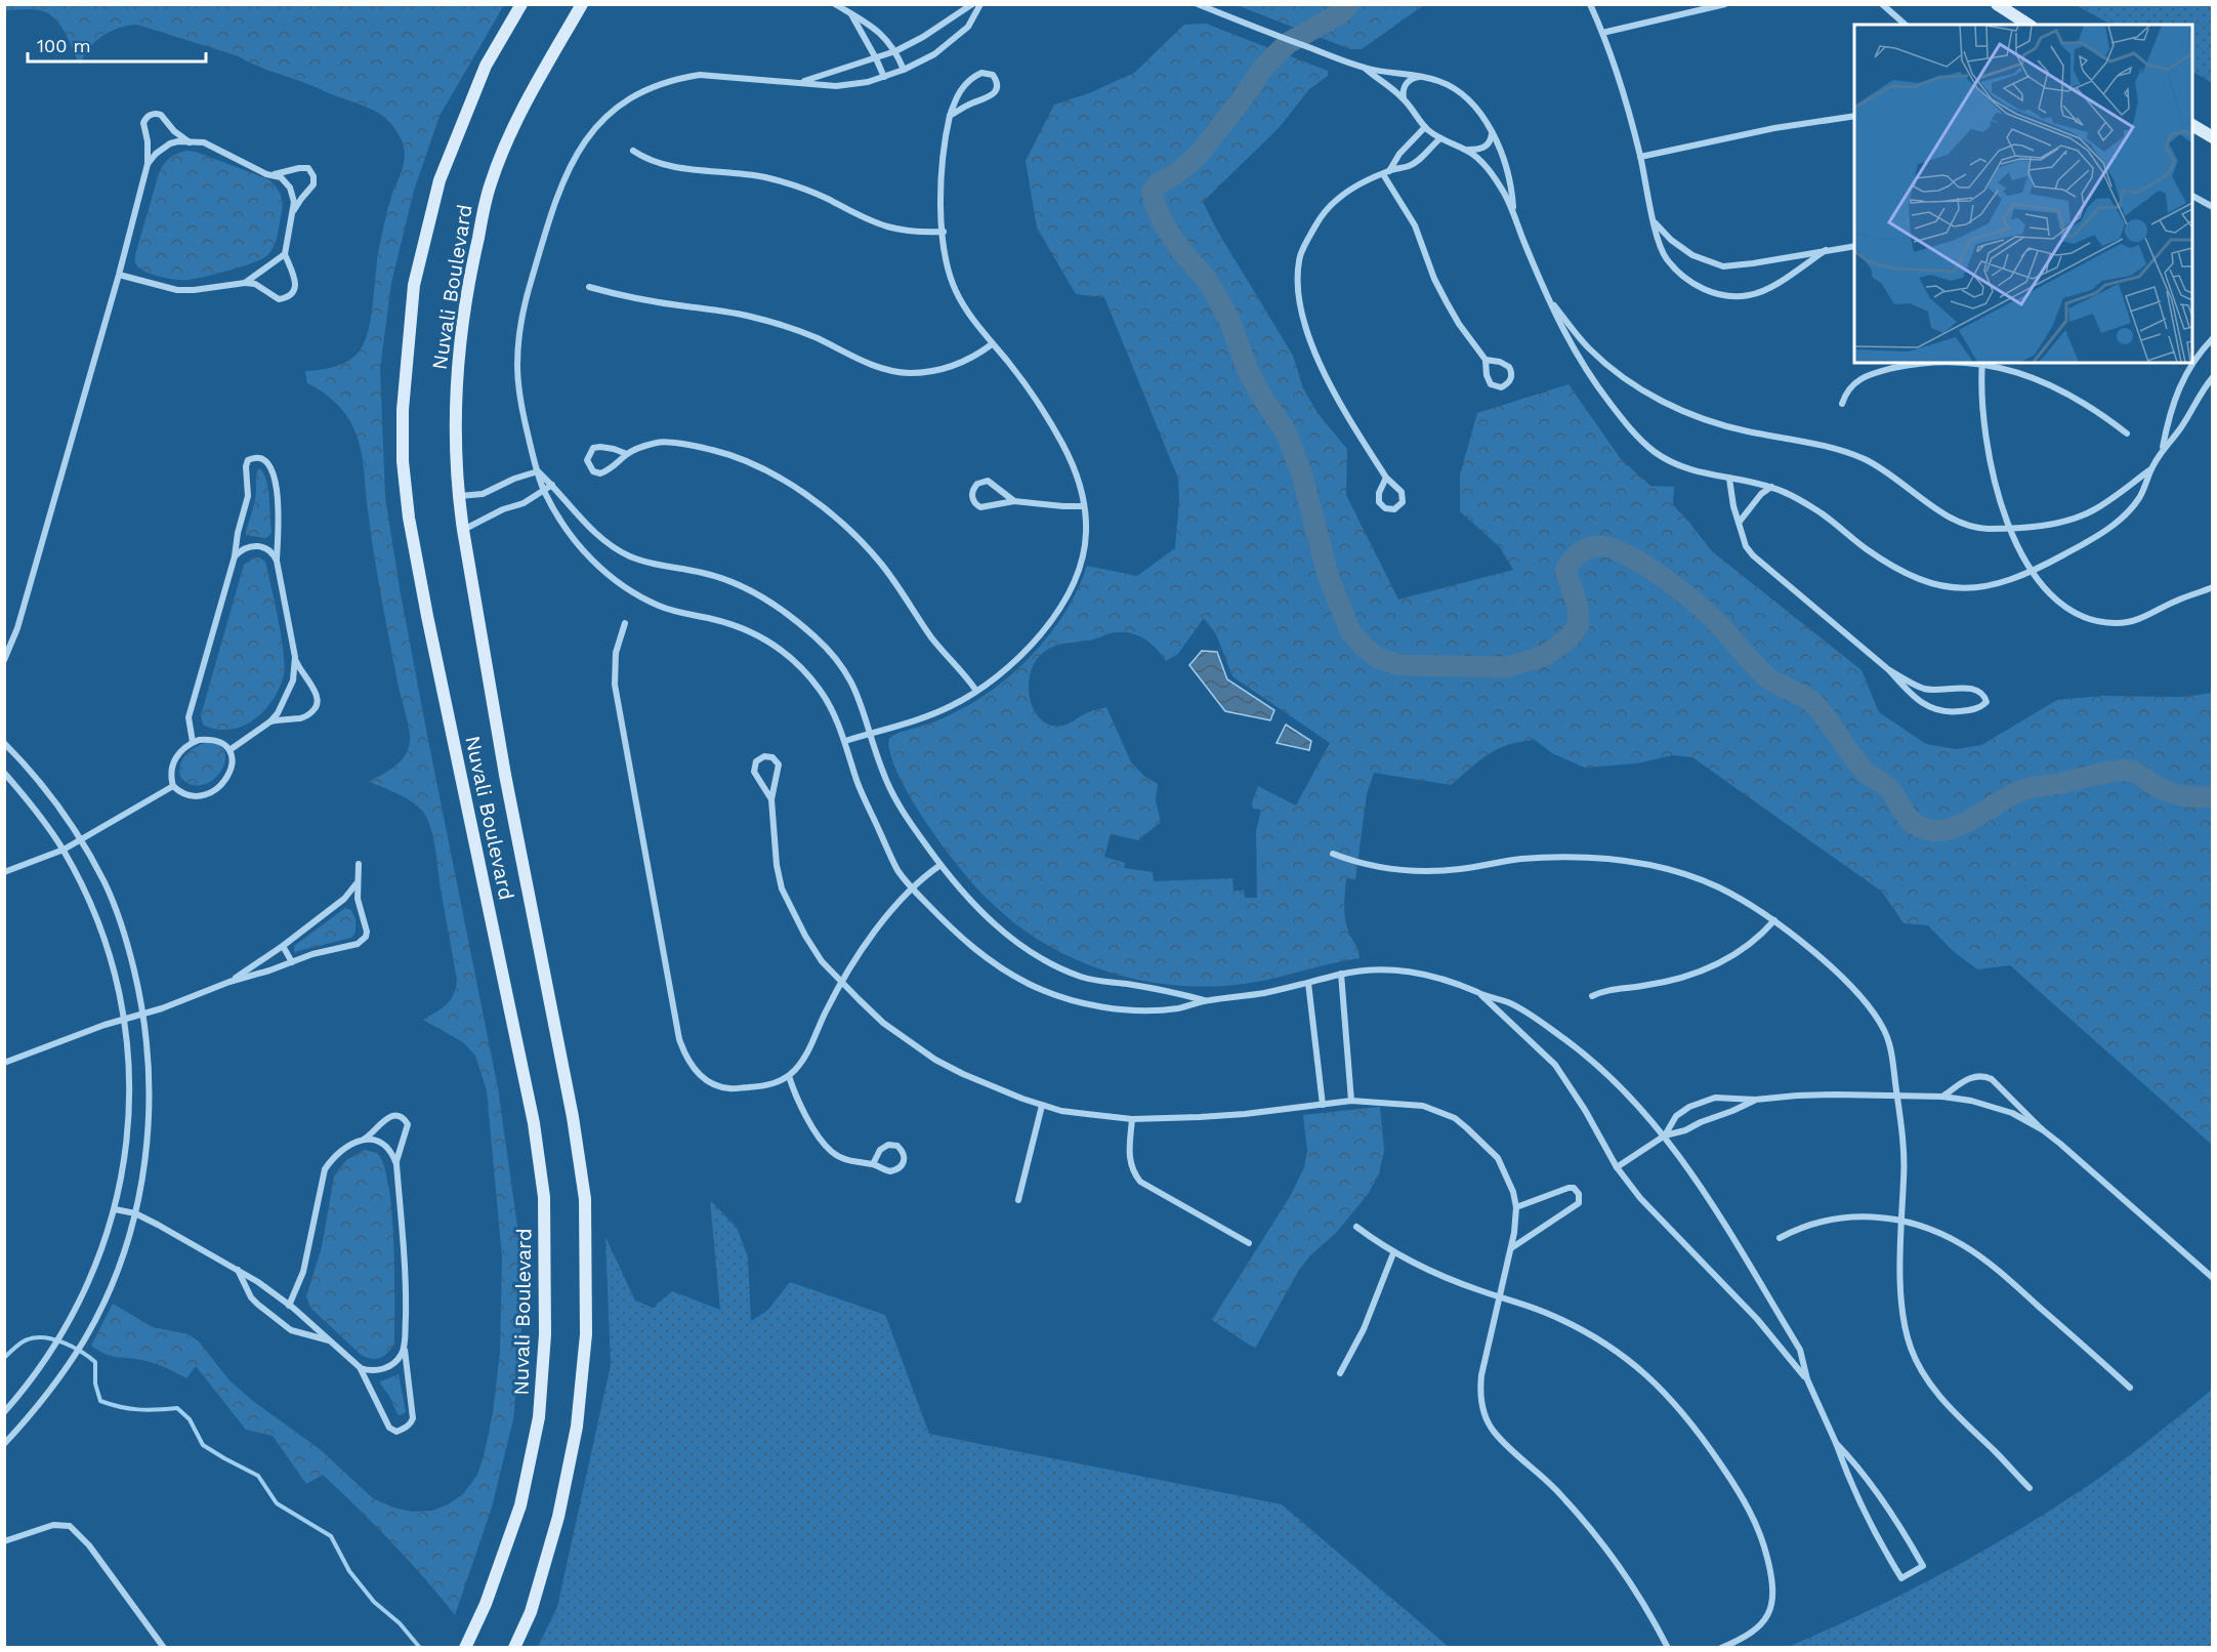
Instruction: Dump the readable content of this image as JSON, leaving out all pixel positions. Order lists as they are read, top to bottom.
{
  "streets": {
    "main road": ["Nuvali Boulevard"]
  },
  "scale_bar": "100 m"
}
